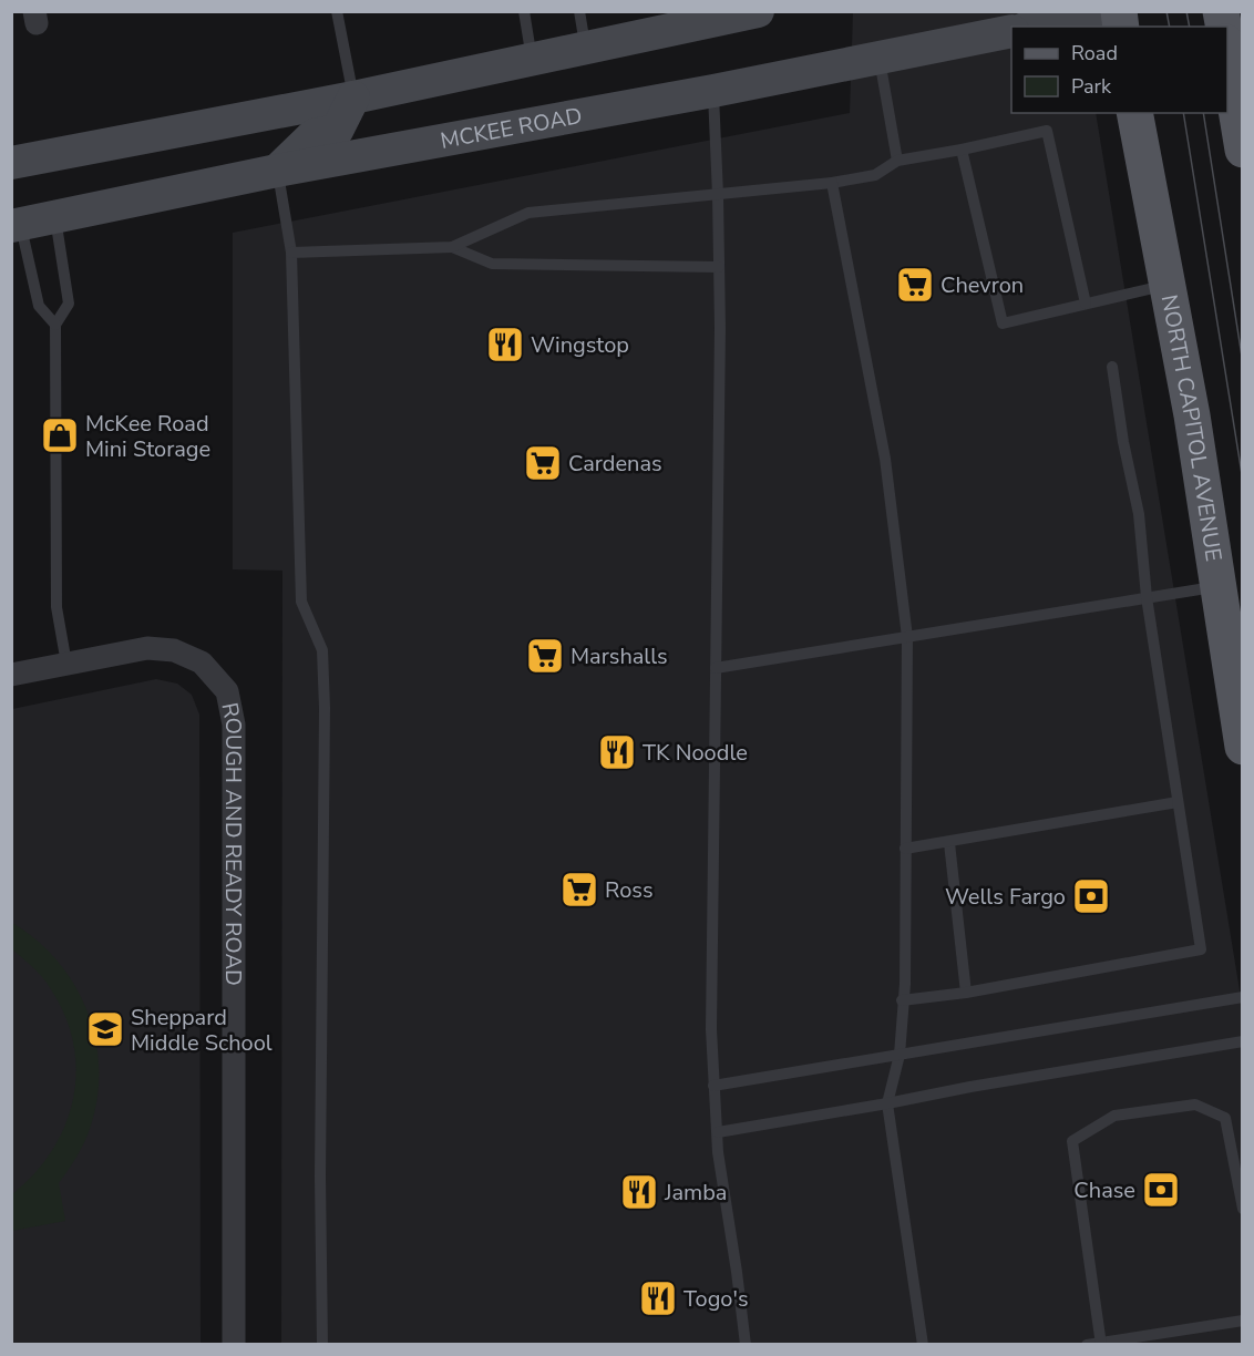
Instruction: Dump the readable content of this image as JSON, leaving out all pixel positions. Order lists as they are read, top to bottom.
{
  "streets": {
    "main road": ["MCKEE ROAD", "NORTH CAPITOL AVENUE"],
    "street": ["ROUGH AND READY ROAD"]
  },
  "places": {
    "supermarket": [
      "Chevron",
      "Cardenas",
      "Marshalls",
      "Ross"
    ],
    "restaurant": [
      "Wingstop",
      "TK Noodle",
      "Jamba",
      "Togo's"
    ],
    "shop": ["McKee Road Mini Storage"],
    "bank": ["Wells Fargo", "Chase"],
    "school or university": ["Sheppard Middle School"]
  },
  "legend": ["Road", "Park"]
}
